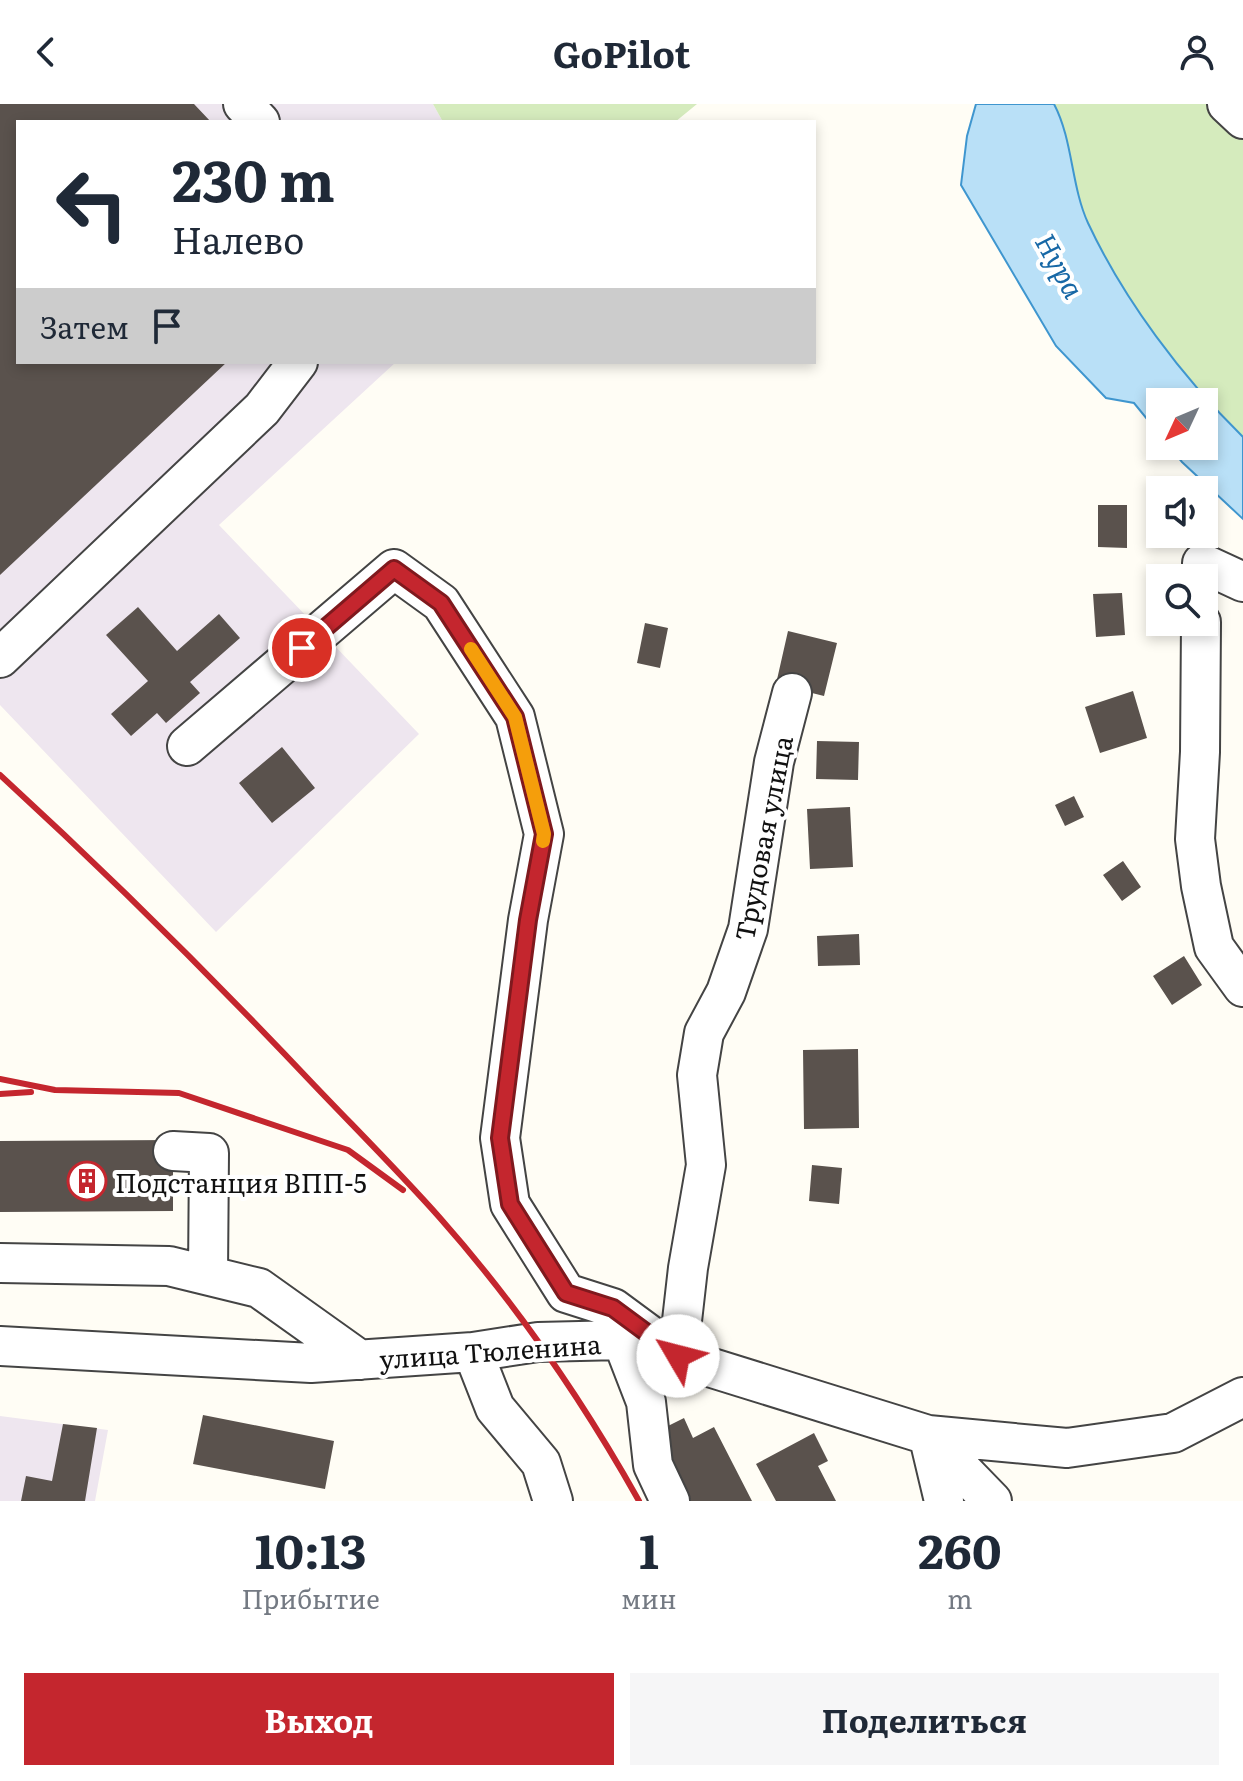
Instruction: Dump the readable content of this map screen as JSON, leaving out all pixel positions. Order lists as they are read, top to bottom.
{
  "streets": {
    "street": ["Трудовая улица", "улица Тюленина"]
  },
  "crossings": [
    ["Трудовая улица", "улица Тюленина"]
  ],
  "water": ["Нура"],
  "places": {
    "building": ["Подстанция ВПП-5"]
  },
  "north": "bottom left",
  "page": {
    "header": "GoPilot",
    "turn": ["230 m", "Налево"],
    "then": "Затем",
    "eta": [
      "10:13",
      "Прибытие",
      "1",
      "мин",
      "260",
      "m"
    ],
    "buttons": ["Выход", "Поделиться"]
  }
}
